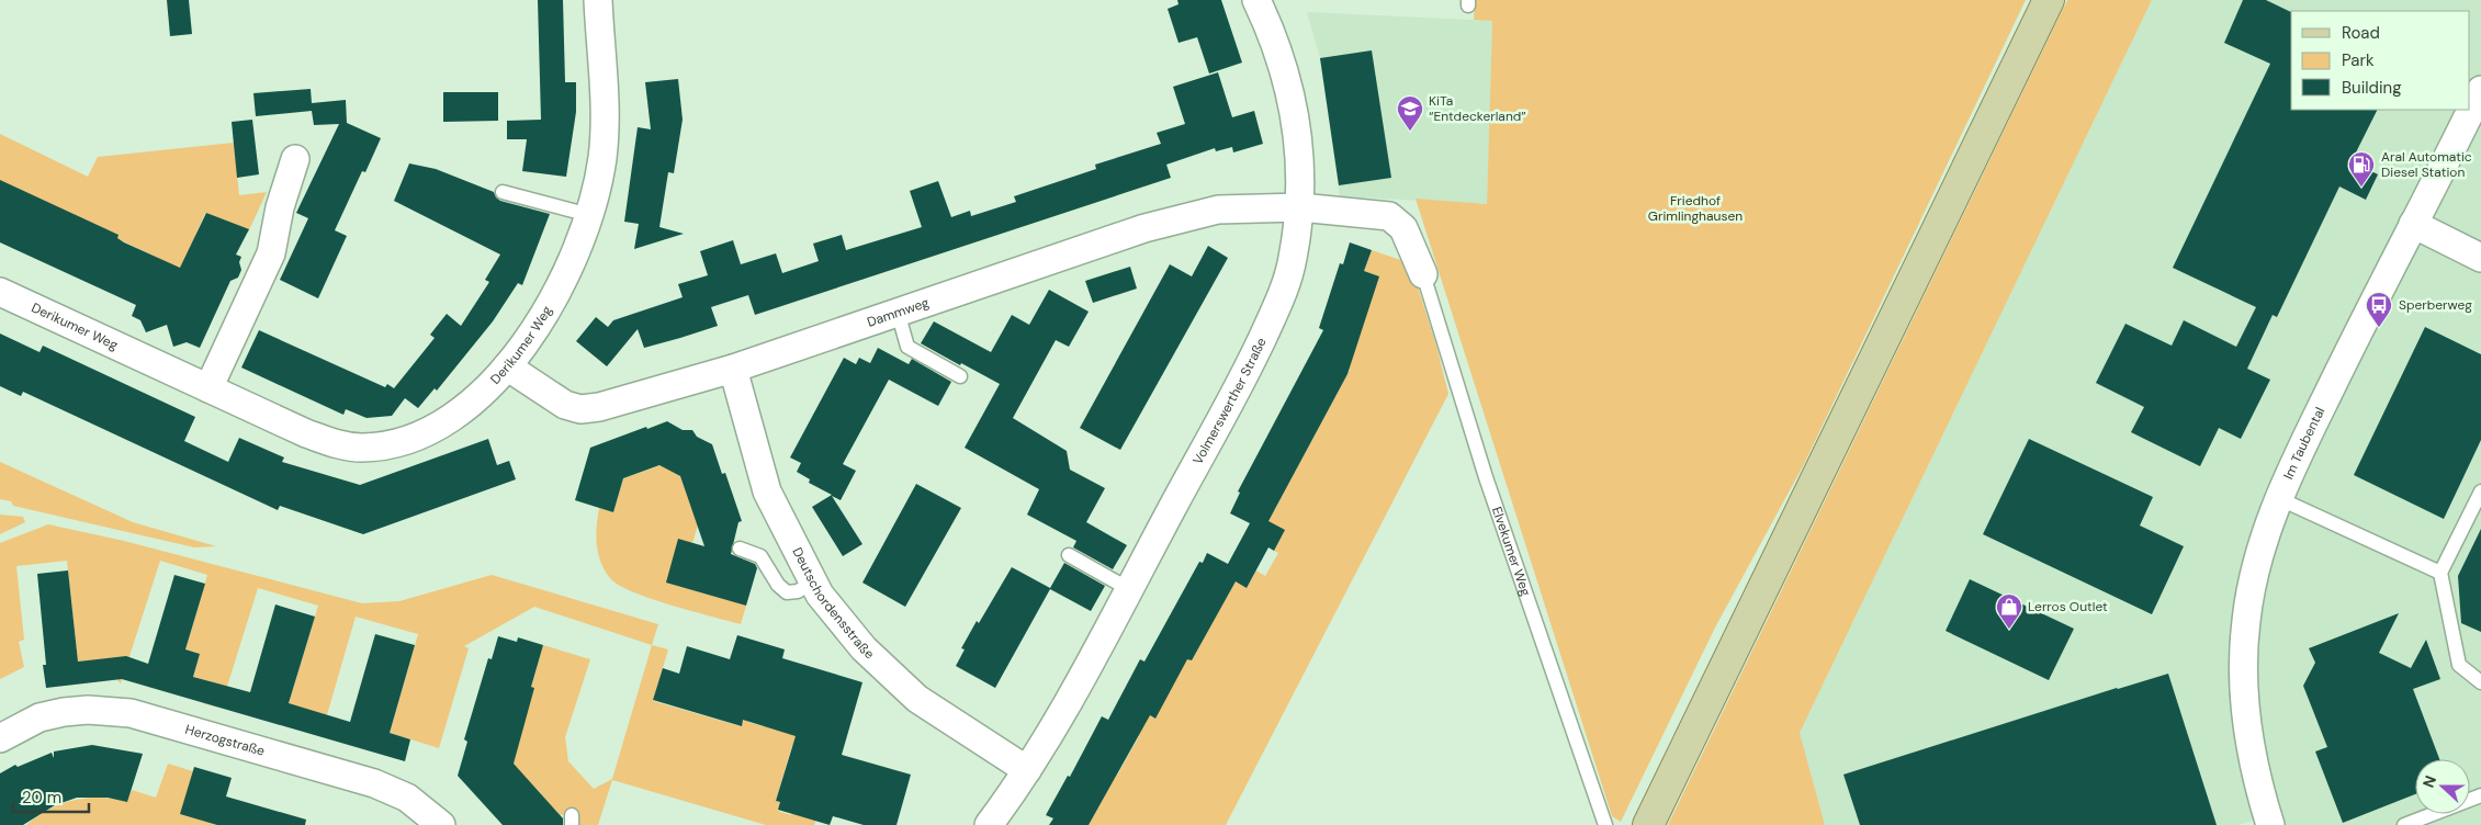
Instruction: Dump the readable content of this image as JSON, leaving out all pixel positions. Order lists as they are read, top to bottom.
{
  "streets": {
    "street": [
      "Dammweg",
      "Derikumer Weg",
      "Volmerswerther Straße",
      "Im Taubental",
      "Deutschordensstraße",
      "Herzogstraße"
    ],
    "lane": ["Elvekumer Weg"]
  },
  "crossings": [
    ["Dammweg", "Derikumer Weg"],
    ["Dammweg", "Volmerswerther Straße"],
    ["Dammweg", "Elvekumer Weg"],
    ["Dammweg", "Deutschordensstraße"],
    ["Volmerswerther Straße", "Deutschordensstraße"]
  ],
  "parks": ["Friedhof Grimlinghausen"],
  "places": {
    "school or university": ["KiTa “Entdeckerland”"],
    "fuel station": ["Aral Automatic Diesel Station"],
    "bus stop": ["Sperberweg"],
    "shop": ["Lerros Outlet"]
  },
  "legend": ["Road", "Park", "Building"],
  "scale_bar": "20 m",
  "north": "left"
}
